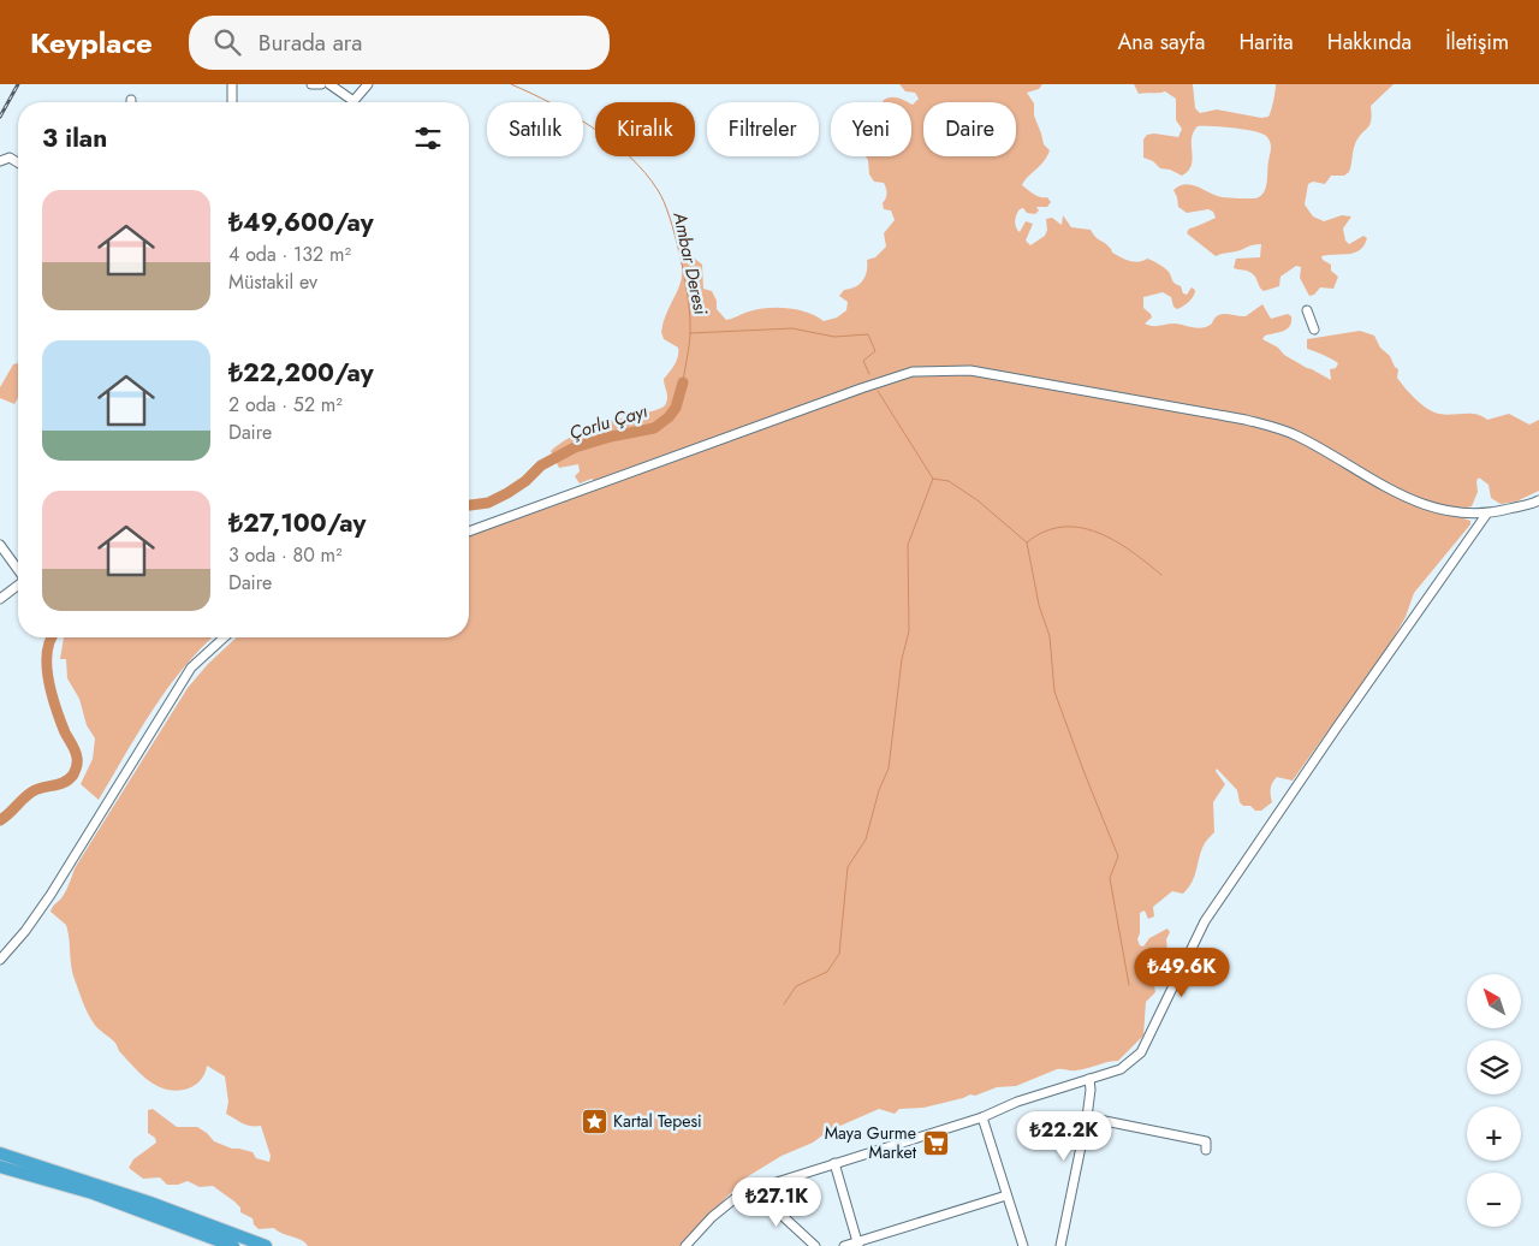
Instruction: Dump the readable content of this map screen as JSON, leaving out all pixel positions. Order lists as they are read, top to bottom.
{
  "water": ["Ambar Deresi", "Çorlu Çayı"],
  "places": {
    "place": ["Kartal Tepesi"],
    "supermarket": ["Maya Gurme Market"]
  },
  "north": "top left",
  "page": {
    "header": "Keyplace",
    "search": "Burada ara",
    "nav": [
      "Ana sayfa",
      "Harita",
      "Hakkında",
      "İletişim"
    ],
    "chip": [
      "Satılık",
      "Kiralık",
      "Filtreler",
      "Yeni",
      "Daire"
    ],
    "heading": "3 ilan",
    "list": [
      {
        "name": "₺49,600/ay",
        "note": "4 oda · 132 m² · Müstakil ev"
      },
      {
        "name": "₺22,200/ay",
        "note": "2 oda · 52 m² · Daire"
      },
      {
        "name": "₺27,100/ay",
        "note": "3 oda · 80 m² · Daire"
      }
    ],
    "price": ["₺49.6K", "₺22.2K", "₺27.1K"],
    "map_buttons": ["+", "−"]
  }
}
